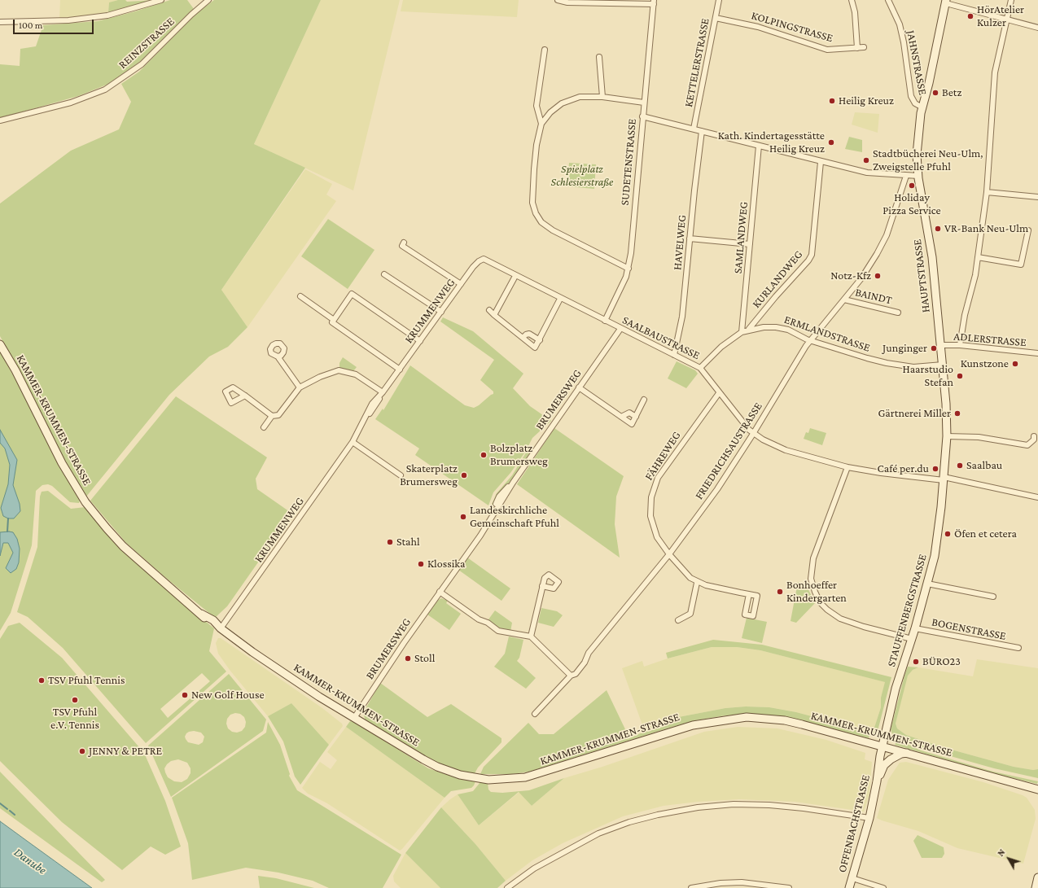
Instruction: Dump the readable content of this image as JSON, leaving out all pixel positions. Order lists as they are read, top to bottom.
{
  "streets": {
    "street": [
      "KOLPINGSTRASSE",
      "REINZSTRASSE",
      "KETTELERSTRASSE",
      "JAHNSTRASSE",
      "SUDETENSTRASSE",
      "SAMLANDWEG",
      "HAVELWEG",
      "HAUPTSTRASSE",
      "KURLANDWEG",
      "BAINDT",
      "KRUMMENWEG",
      "ERMLANDSTRASSE",
      "SAALBAUSTRASSE",
      "ADLERSTRASSE",
      "BRUMERSWEG",
      "KAMMER-KRUMMEN-STRASSE",
      "FRIEDRICHSAUSTRASSE",
      "FÄHREWEG",
      "STAUFFENBERGSTRASSE",
      "BOGENSTRASSE",
      "OFFENBACHSTRASSE"
    ]
  },
  "crossings": [
    ["KOLPINGSTRASSE", "KETTELERSTRASSE"],
    ["JAHNSTRASSE", "HAUPTSTRASSE"],
    ["SUDETENSTRASSE", "SAALBAUSTRASSE"],
    ["SAMLANDWEG", "ERMLANDSTRASSE"],
    ["HAVELWEG", "SAALBAUSTRASSE"],
    ["HAUPTSTRASSE", "ERMLANDSTRASSE"],
    ["HAUPTSTRASSE", "SAALBAUSTRASSE"],
    ["HAUPTSTRASSE", "ADLERSTRASSE"],
    ["HAUPTSTRASSE", "STAUFFENBERGSTRASSE"],
    ["KURLANDWEG", "ERMLANDSTRASSE"],
    ["BAINDT", "FRIEDRICHSAUSTRASSE"],
    ["KRUMMENWEG", "SAALBAUSTRASSE"],
    ["KRUMMENWEG", "KAMMER-KRUMMEN-STRASSE"],
    ["ERMLANDSTRASSE", "SAALBAUSTRASSE"],
    ["ERMLANDSTRASSE", "FRIEDRICHSAUSTRASSE"],
    ["SAALBAUSTRASSE", "BRUMERSWEG"],
    ["SAALBAUSTRASSE", "FRIEDRICHSAUSTRASSE"],
    ["SAALBAUSTRASSE", "FÄHREWEG"],
    ["SAALBAUSTRASSE", "STAUFFENBERGSTRASSE"],
    ["BRUMERSWEG", "KAMMER-KRUMMEN-STRASSE"],
    ["KAMMER-KRUMMEN-STRASSE", "STAUFFENBERGSTRASSE"],
    ["KAMMER-KRUMMEN-STRASSE", "OFFENBACHSTRASSE"],
    ["FRIEDRICHSAUSTRASSE", "FÄHREWEG"],
    ["STAUFFENBERGSTRASSE", "BOGENSTRASSE"],
    ["STAUFFENBERGSTRASSE", "OFFENBACHSTRASSE"]
  ],
  "water": ["Danube"],
  "parks": ["Spielplatz Schlesierstraße"],
  "places": [
    "HörAtelier Kulzer",
    "Betz",
    "Heilig Kreuz",
    "Kath. Kindertagesstätte Heilig Kreuz",
    "Stadtbücherei Neu-Ulm, Zweigstelle Pfuhl",
    "Holiday Pizza Service",
    "VR-Bank Neu-Ulm",
    "Notz-Kfz",
    "Junginger",
    "Kunstzone",
    "Haarstudio Stefan",
    "Gärtnerei Miller",
    "Bolzplatz Brumersweg",
    "Saalbau",
    "Café per.du",
    "Skaterplatz Brumersweg",
    "Landeskirchliche Gemeinschaft Pfuhl",
    "Öfen et cetera",
    "Stahl",
    "Klossika",
    "Bonhoeffer Kindergarten",
    "Stoll",
    "BÜRO23",
    "TSV Pfuhl Tennis",
    "New Golf House",
    "TSV Pfuhl e.V. Tennis",
    "JENNY & PETRE"
  ],
  "scale_bar": "100 m",
  "north": "top left"
}
